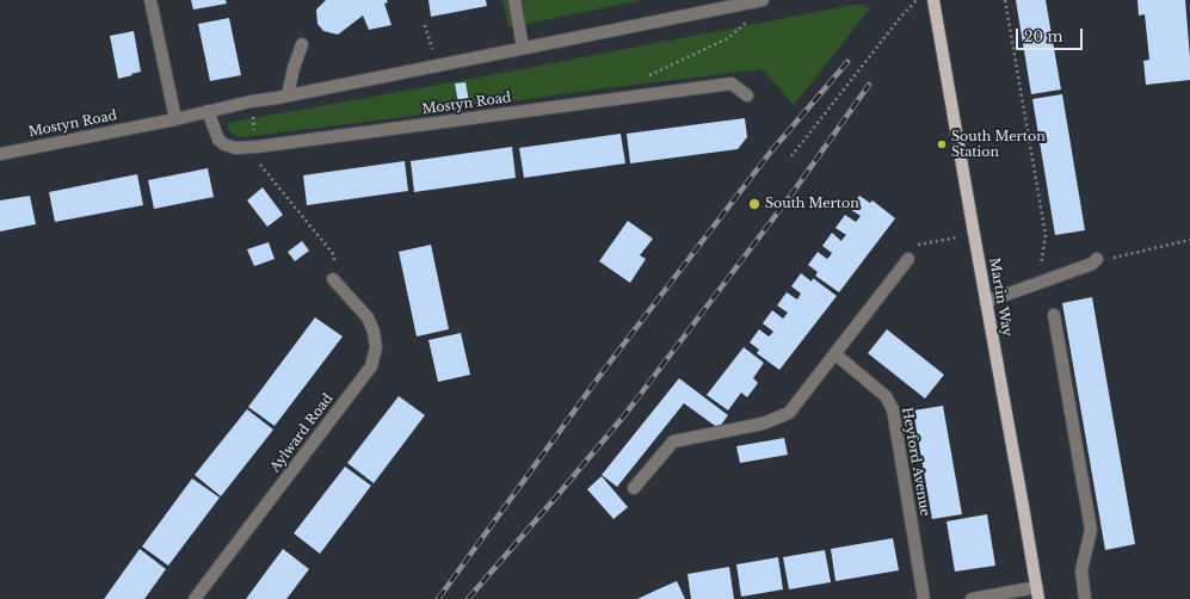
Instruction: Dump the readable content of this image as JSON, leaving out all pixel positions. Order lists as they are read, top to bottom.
{
  "streets": {
    "main road": ["Martin Way"],
    "street": ["Mostyn Road", "Aylward Road", "Heyford Avenue"]
  },
  "places": ["South Merton Station", "South Merton"],
  "scale_bar": "20 m"
}
